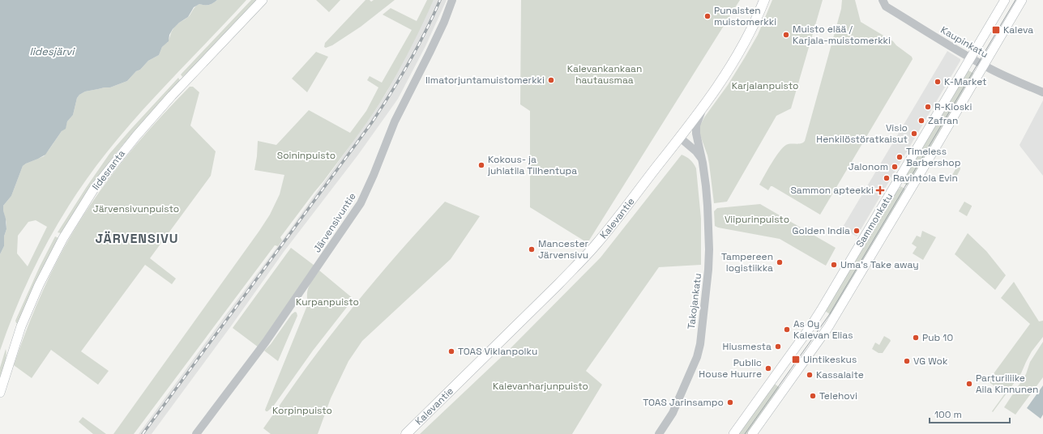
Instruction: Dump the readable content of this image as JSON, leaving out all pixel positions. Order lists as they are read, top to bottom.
{
  "streets": {
    "main road": ["Iidesranta", "Kalevantie", "Sammonkatu"],
    "street": ["Kaupinkatu", "Järvensivuntie", "Takojankatu"]
  },
  "crossings": [
    ["Kaupinkatu", "Sammonkatu"],
    ["Kalevantie", "Takojankatu"]
  ],
  "districts": ["JÄRVENSIVU"],
  "water": ["Iidesjärvi"],
  "parks": [
    "Kalevankankaan hautausmaa",
    "Karjalanpuisto",
    "Soininpuisto",
    "Järvensivunpuisto",
    "Viipurinpuisto",
    "Kurpanpuisto",
    "Kalevanharjunpuisto",
    "Korpinpuisto"
  ],
  "places": {
    "other": [
      "Punaisten muistomerkki",
      "Muisto elää / Karjala-muistomerkki",
      "Ilmatorjuntamuistomerkki",
      "K-Market",
      "R-Kioski",
      "Zafran",
      "Visio Henkilöstöratkaisut",
      "Timeless Barbershop",
      "Kokous- ja juhlatila Tilhentupa",
      "Jalonom",
      "Ravintola Evin",
      "Golden India",
      "Mancester Järvensivu",
      "Tampereen logistiikka",
      "Uma's Take away",
      "As Oy Kalevan Elias",
      "Pub 10",
      "Hiusmesta",
      "TOAS Viklanpolku",
      "VG Wok",
      "Public House Huurre",
      "Kassalaite",
      "Parturiliike Aila Kinnunen",
      "Telehovi",
      "TOAS Jarinsampo"
    ],
    "transit": ["Kaleva", "Uintikeskus"],
    "health": ["Sammon apteekki"]
  },
  "scale_bar": "100 m"
}
